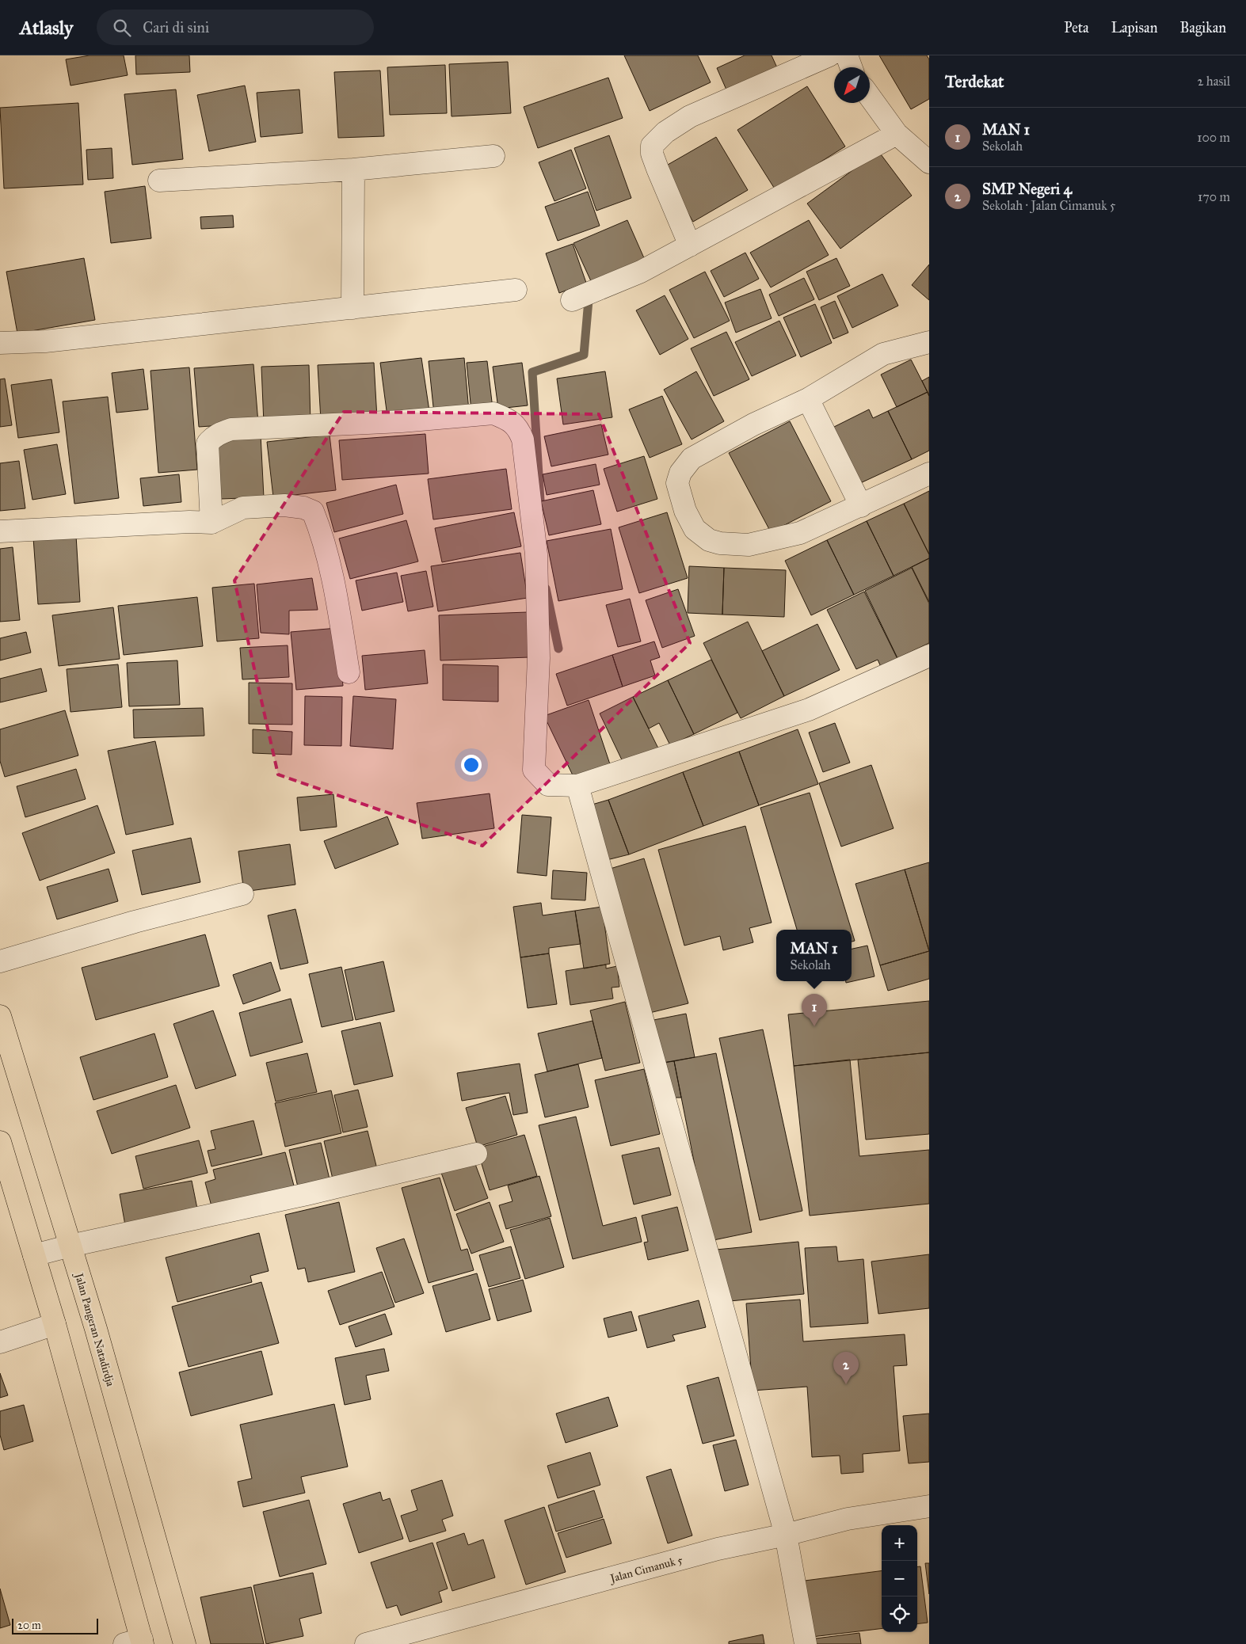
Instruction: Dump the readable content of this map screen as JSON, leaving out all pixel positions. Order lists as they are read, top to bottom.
{
  "streets": {
    "main road": ["Jalan Pangeran Natadirdja"],
    "street": ["Jalan Cimanuk 5"]
  },
  "scale_bar": "20 m",
  "north": "bottom left",
  "page": {
    "header": "Atlasly",
    "search": "Cari di sini",
    "nav": ["Peta", "Lapisan", "Bagikan"],
    "heading": ["Terdekat", "2 hasil"],
    "list": [
      {
        "mark": "1",
        "name": "MAN 1",
        "note": "Sekolah",
        "value": "100 m"
      },
      {
        "mark": "2",
        "name": "SMP Negeri 4",
        "note": "Sekolah · Jalan Cimanuk 5",
        "value": "170 m"
      }
    ],
    "popup": ["MAN 1", "Sekolah"],
    "pins": ["1", "2"],
    "map_buttons": ["+", "−"],
    "scale": "20 m"
  }
}
